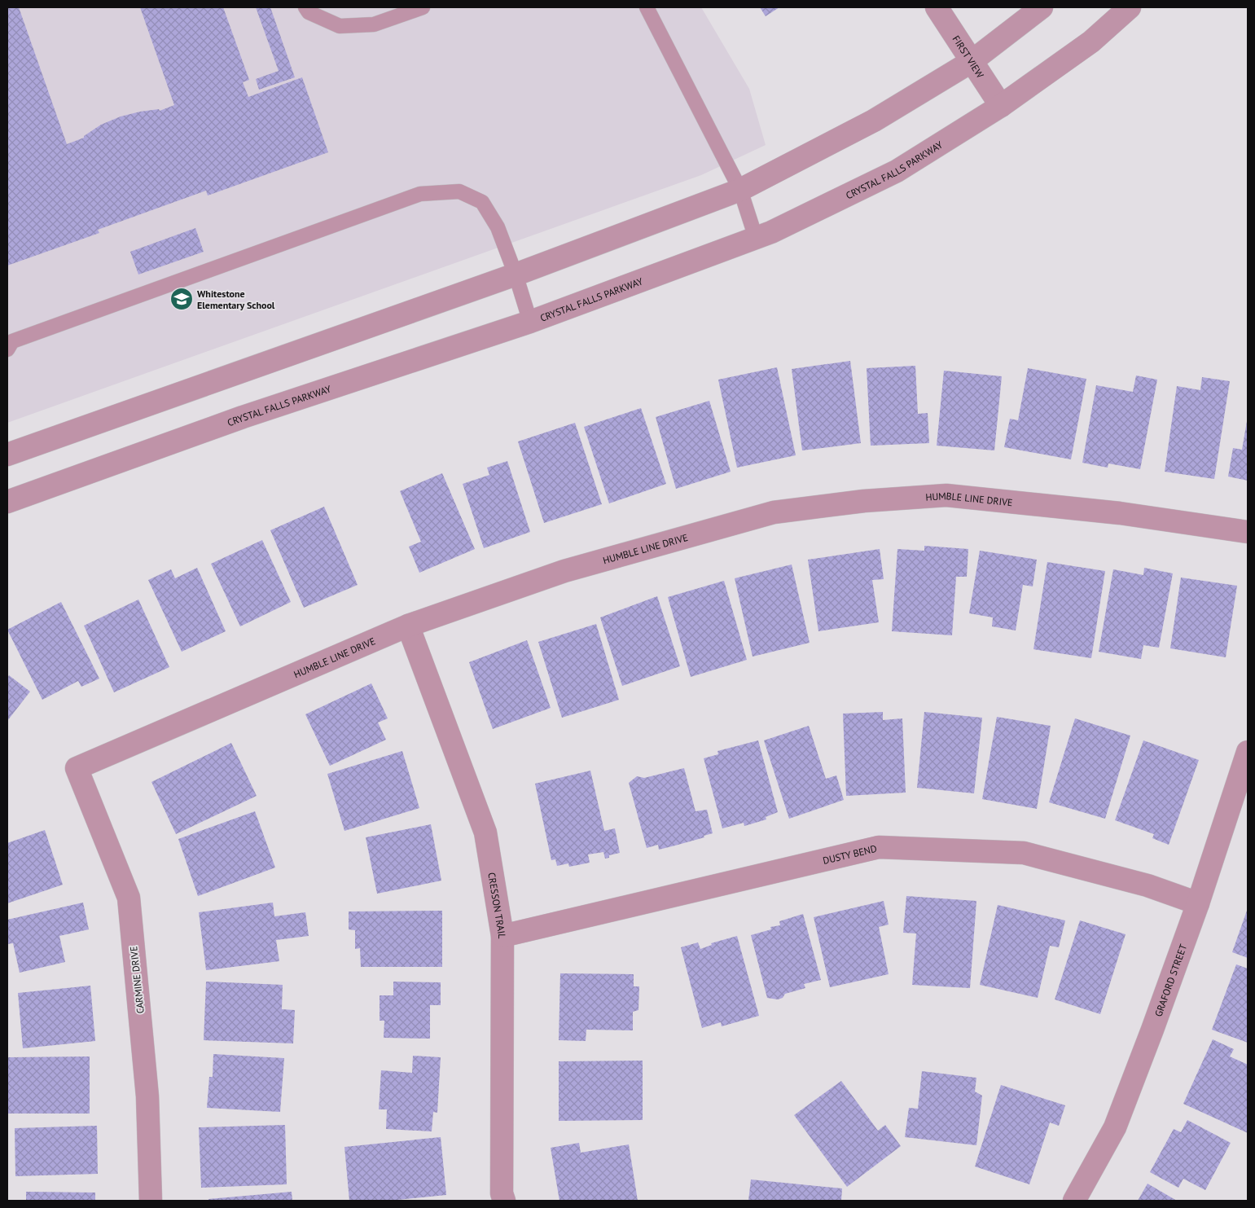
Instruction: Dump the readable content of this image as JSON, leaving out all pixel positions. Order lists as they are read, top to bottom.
{
  "streets": {
    "street": [
      "FIRST VIEW",
      "CRYSTAL FALLS PARKWAY",
      "HUMBLE LINE DRIVE",
      "DUSTY BEND",
      "CRESSON TRAIL",
      "CARMINE DRIVE",
      "GRAFORD STREET"
    ]
  },
  "crossings": [
    ["FIRST VIEW", "CRYSTAL FALLS PARKWAY"],
    ["HUMBLE LINE DRIVE", "CRESSON TRAIL"],
    ["HUMBLE LINE DRIVE", "CARMINE DRIVE"],
    ["DUSTY BEND", "CRESSON TRAIL"],
    ["DUSTY BEND", "GRAFORD STREET"]
  ],
  "places": {
    "school or university": ["Whitestone Elementary School"]
  }
}
